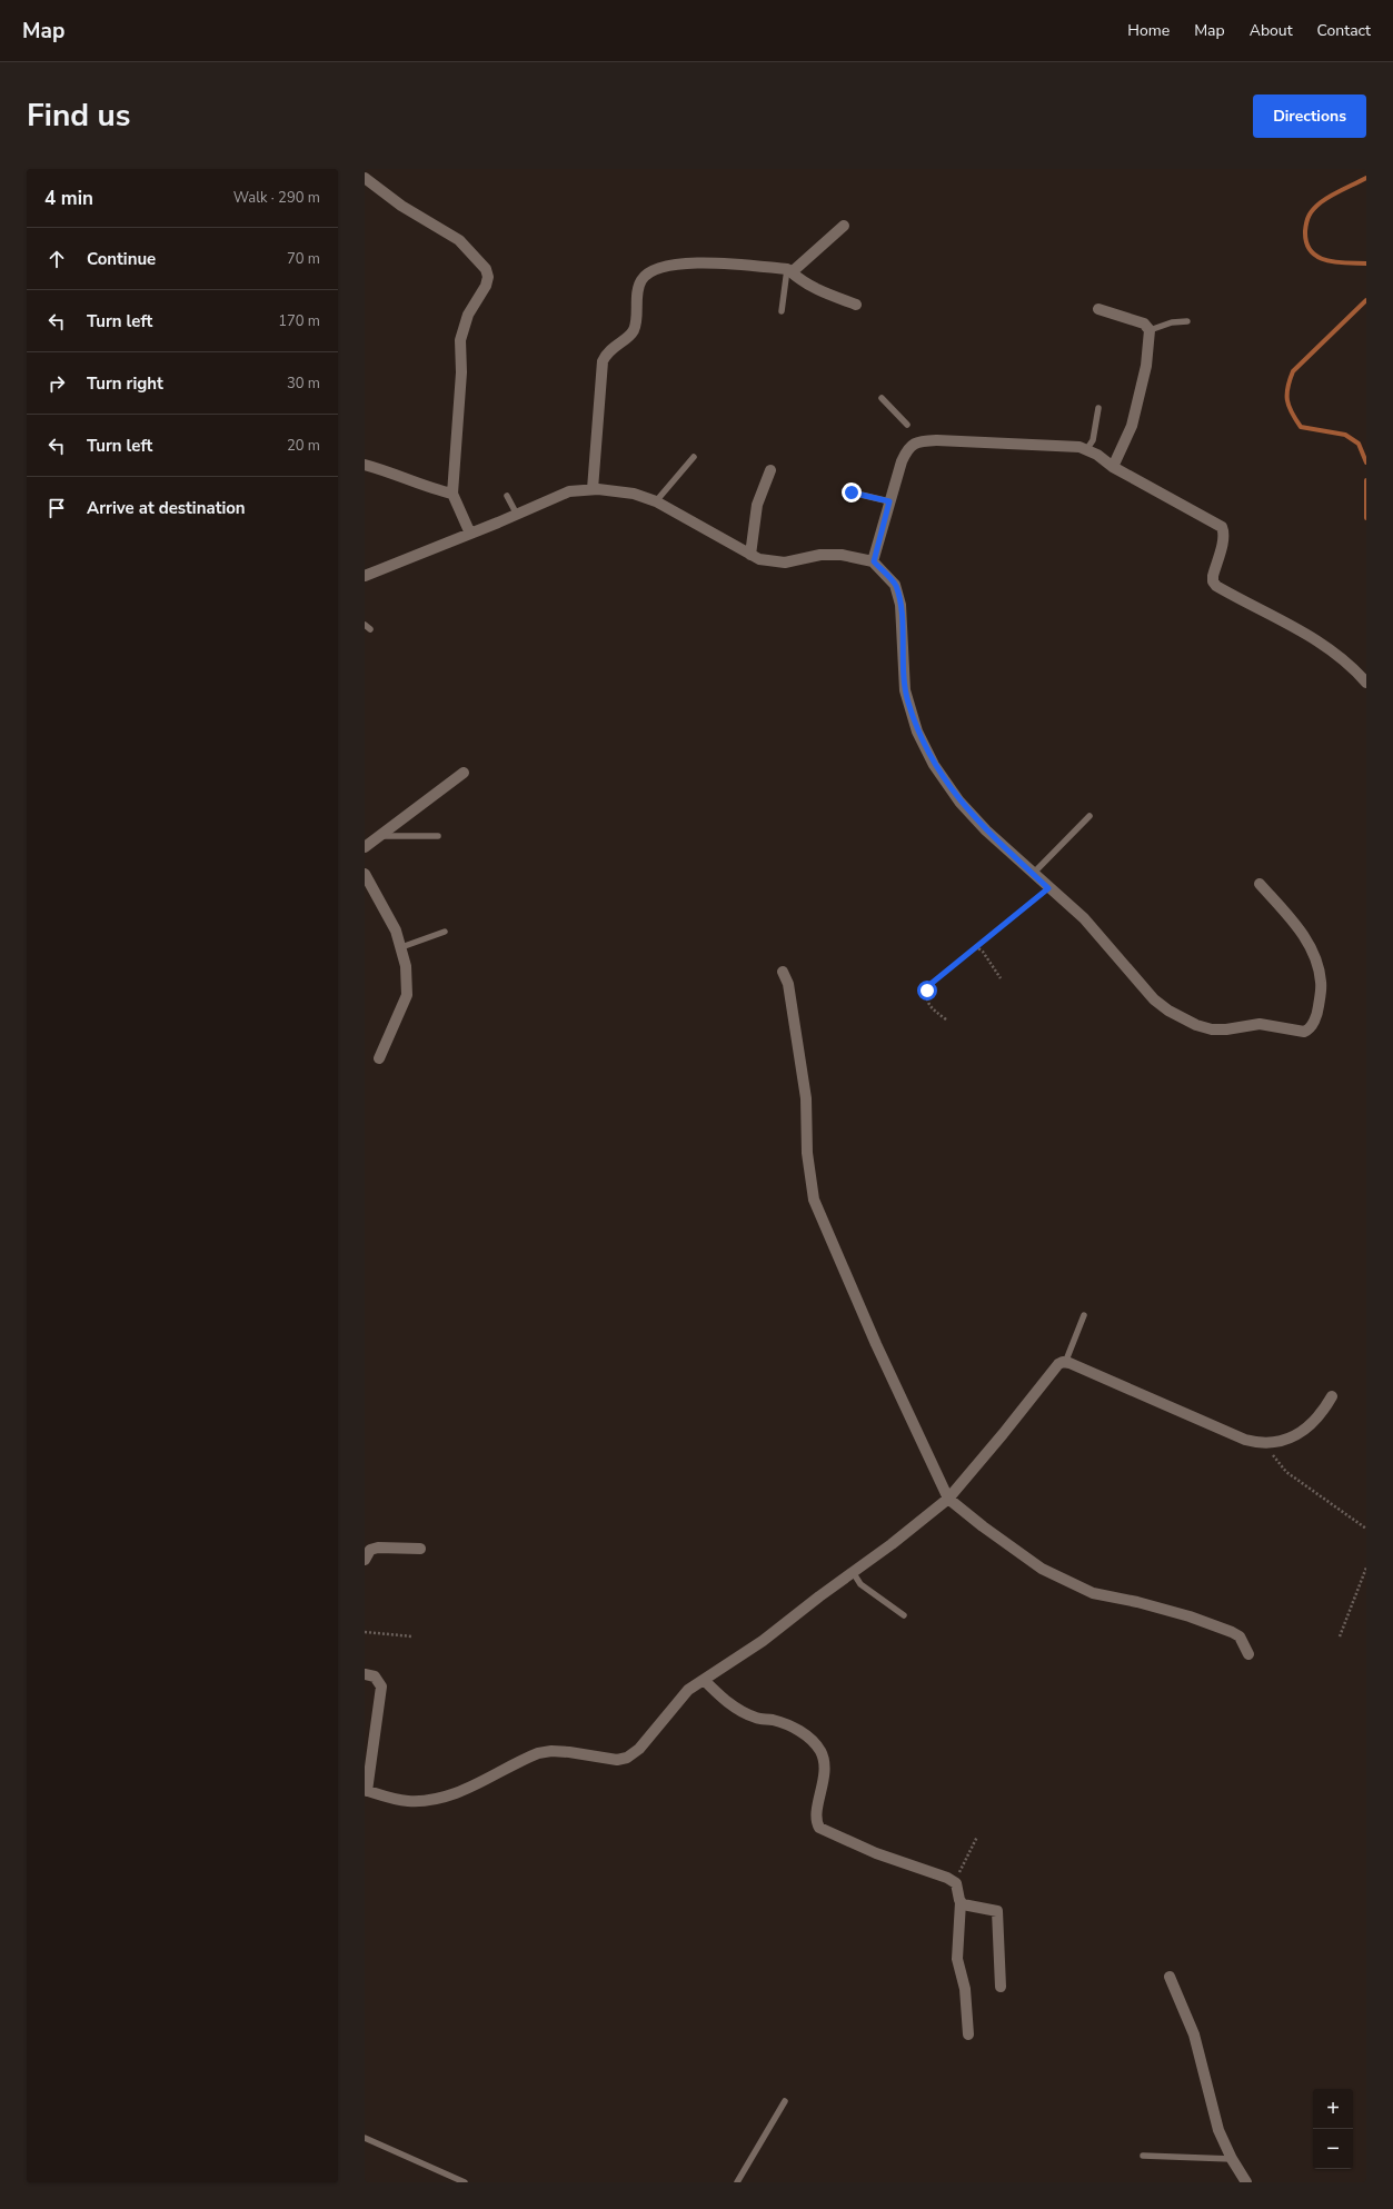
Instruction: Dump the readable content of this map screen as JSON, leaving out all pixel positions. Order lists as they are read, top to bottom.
{
  "page": {
    "header": "Map",
    "nav": [
      "Home",
      "Map",
      "About",
      "Contact"
    ],
    "title": "Find us",
    "buttons": "Directions",
    "heading": ["4 min", "Walk · 290 m"],
    "list": [
      ["Continue", "70 m"],
      ["Turn left", "170 m"],
      ["Turn right", "30 m"],
      ["Turn left", "20 m"],
      "Arrive at destination"
    ],
    "map_buttons": ["+", "−"]
  }
}
